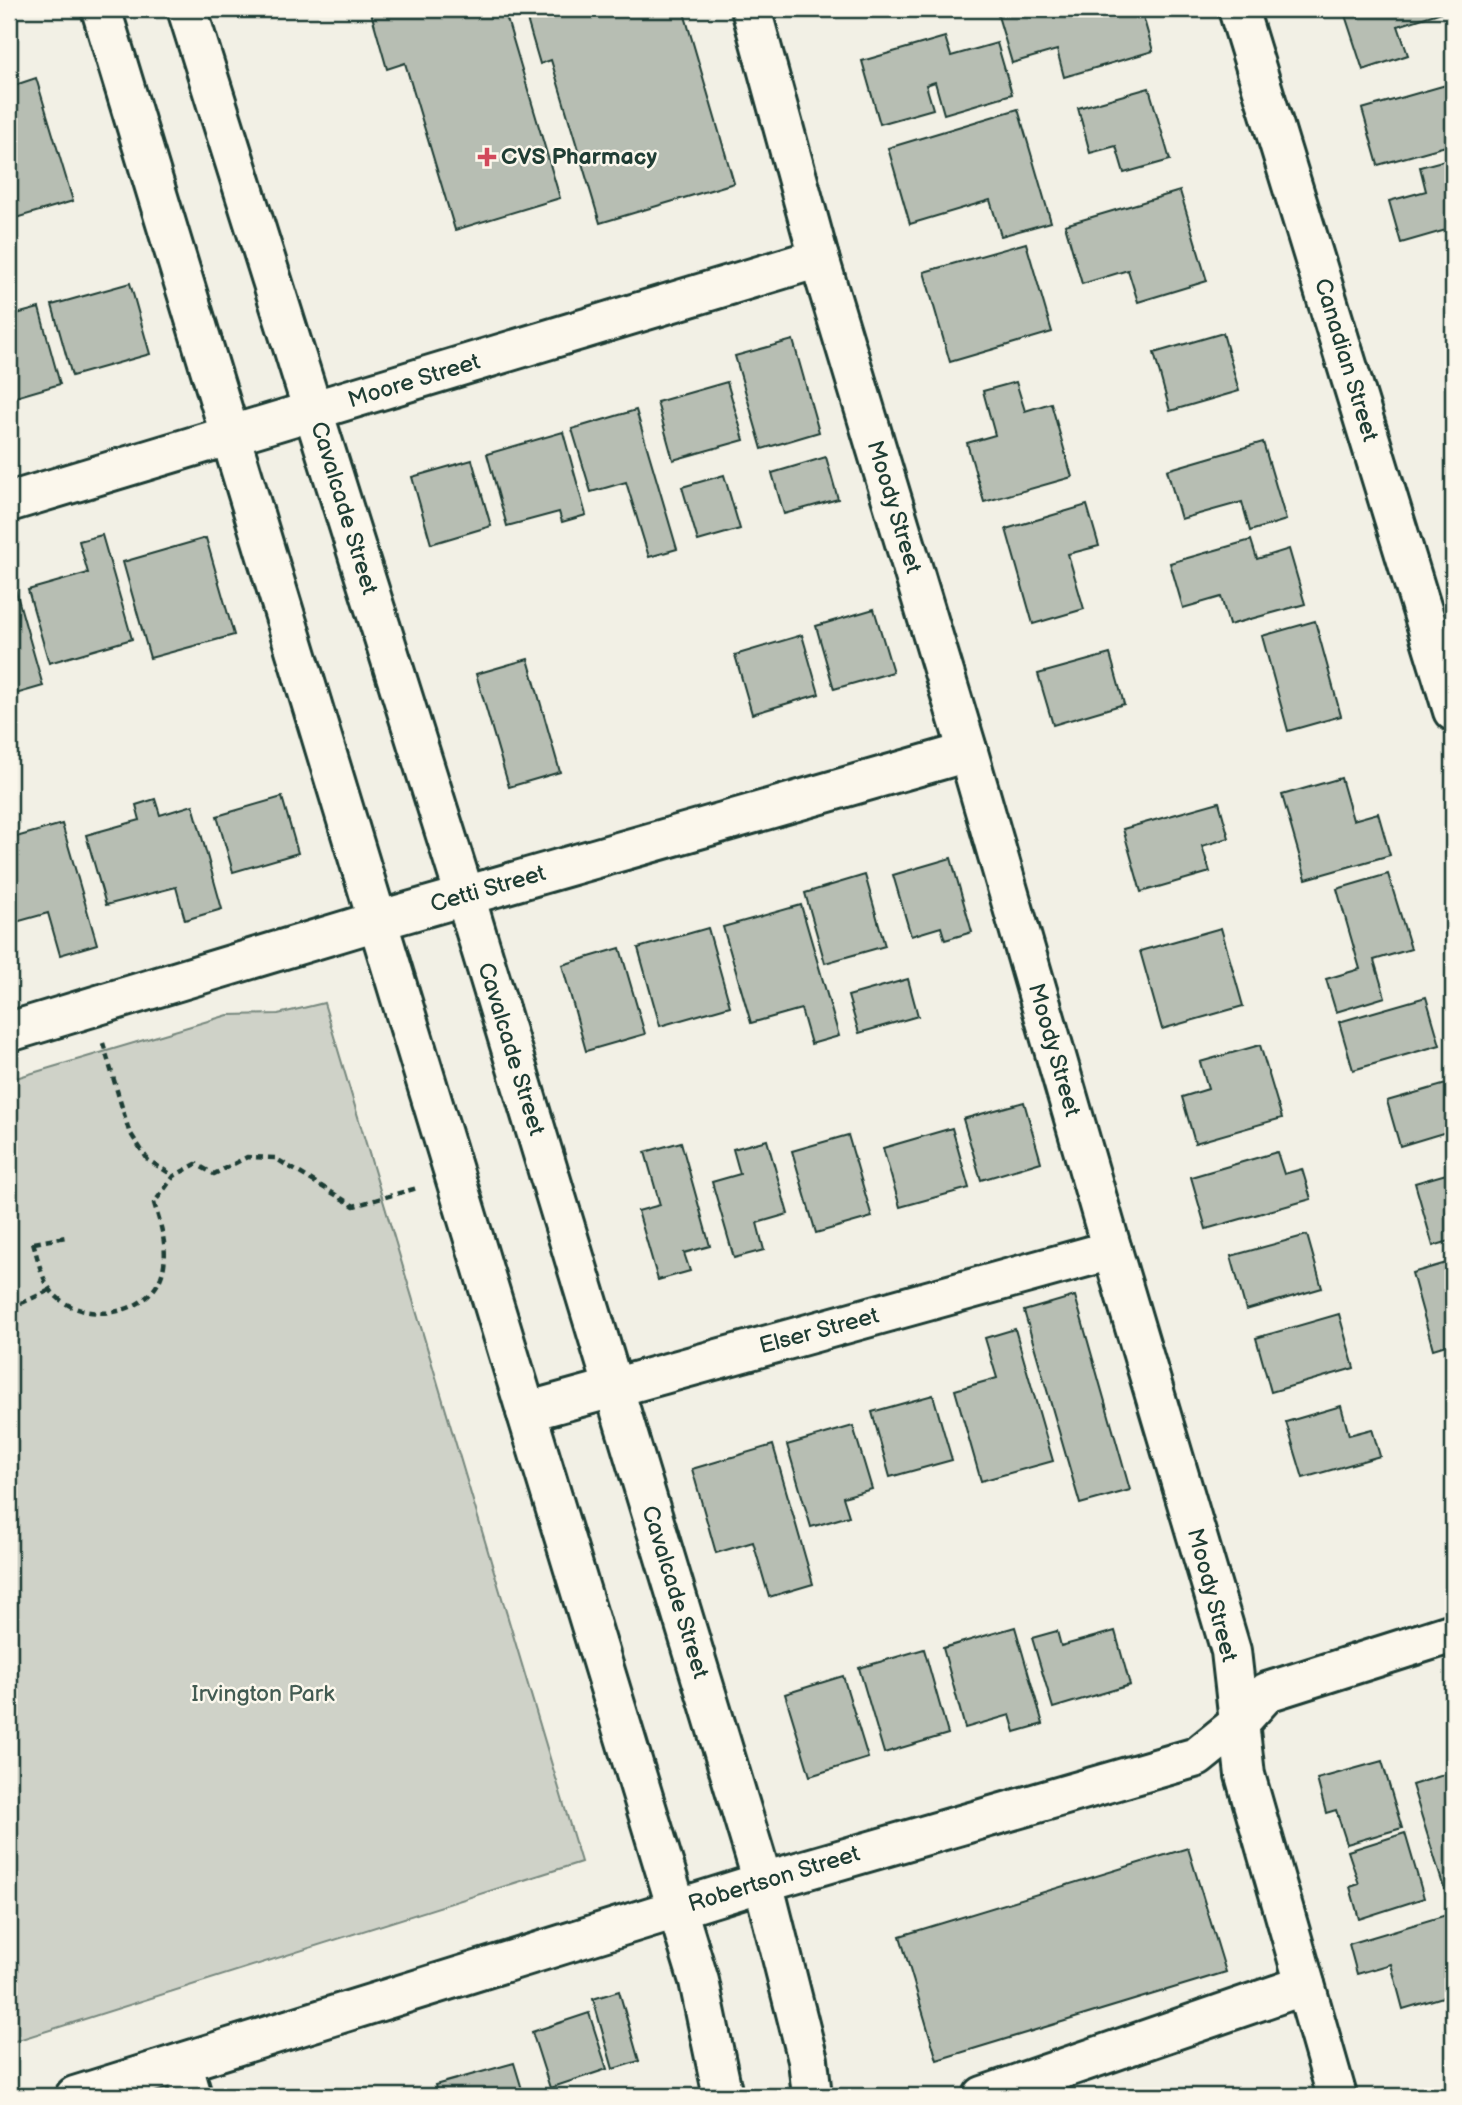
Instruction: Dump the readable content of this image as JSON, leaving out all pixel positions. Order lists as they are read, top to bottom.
{
  "streets": {
    "street": [
      "Canadian Street",
      "Moore Street",
      "Moody Street",
      "Cavalcade Street",
      "Cetti Street",
      "Elser Street",
      "Robertson Street"
    ]
  },
  "crossings": [
    ["Moore Street", "Moody Street"],
    ["Moore Street", "Cavalcade Street"],
    ["Moody Street", "Cetti Street"],
    ["Moody Street", "Elser Street"],
    ["Moody Street", "Robertson Street"],
    ["Cavalcade Street", "Cetti Street"],
    ["Cavalcade Street", "Elser Street"],
    ["Cavalcade Street", "Robertson Street"]
  ],
  "parks": ["Irvington Park"],
  "places": {
    "health": ["CVS Pharmacy"]
  }
}
